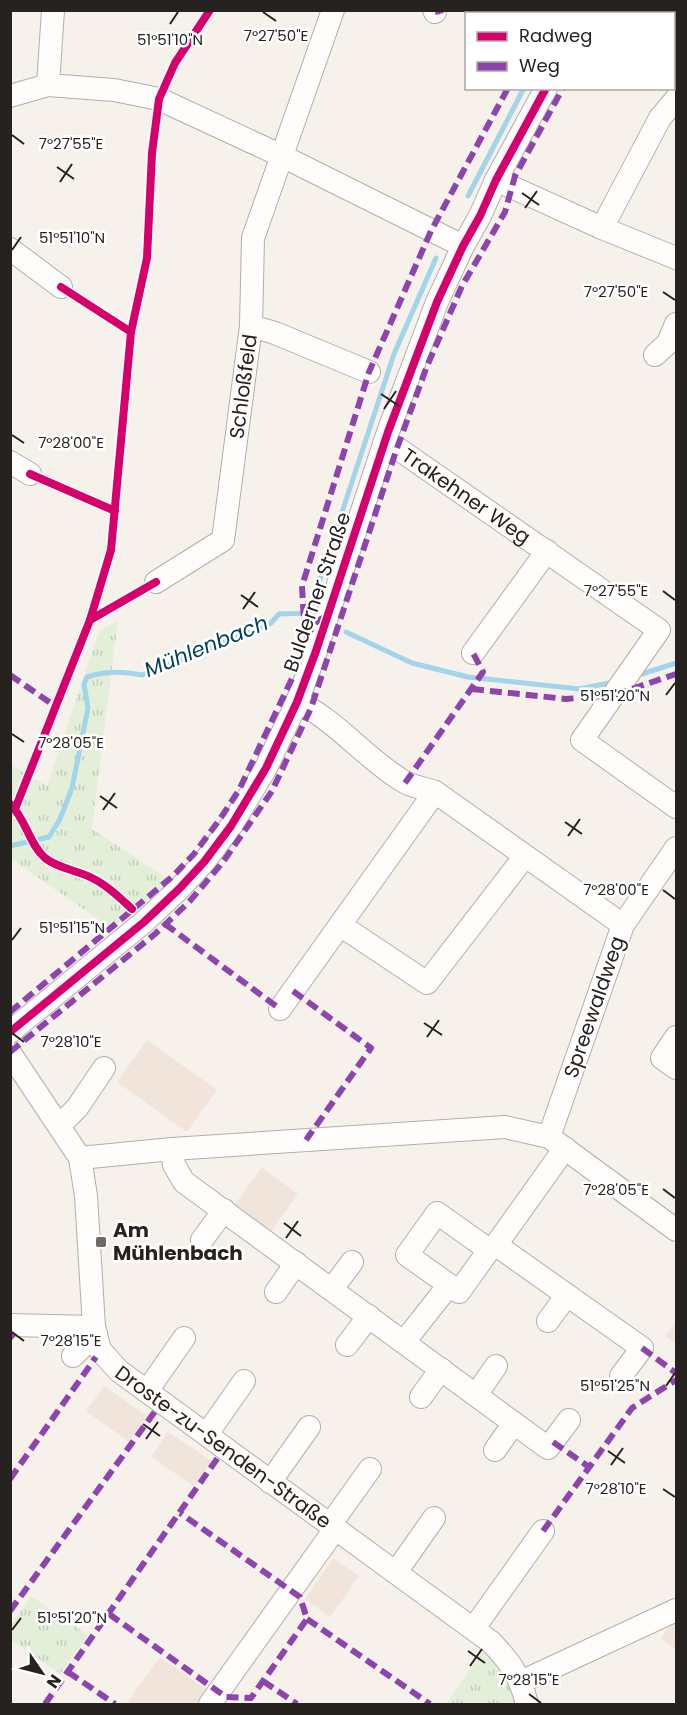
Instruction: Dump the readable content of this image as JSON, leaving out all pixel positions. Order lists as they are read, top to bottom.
{
  "streets": {
    "street": [
      "Schloßfeld",
      "Trakehner Weg",
      "Bulderner Straße",
      "Spreewaldweg",
      "Droste-zu-Senden-Straße"
    ]
  },
  "crossings": [
    ["Trakehner Weg", "Bulderner Straße"],
    ["Bulderner Straße", "Spreewaldweg"]
  ],
  "water": ["Mühlenbach"],
  "places": {
    "transit": ["Am Mühlenbach"]
  },
  "legend": ["Radweg", "Weg"],
  "north": "bottom right",
  "coordinates": [
    "7°27'50\"E",
    "51°51'10\"N",
    "7°27'55\"E",
    "7°28'00\"E",
    "51°51'20\"N",
    "7°28'05\"E",
    "51°51'15\"N",
    "7°28'10\"E",
    "7°28'15\"E",
    "51°51'25\"N"
  ]
}
